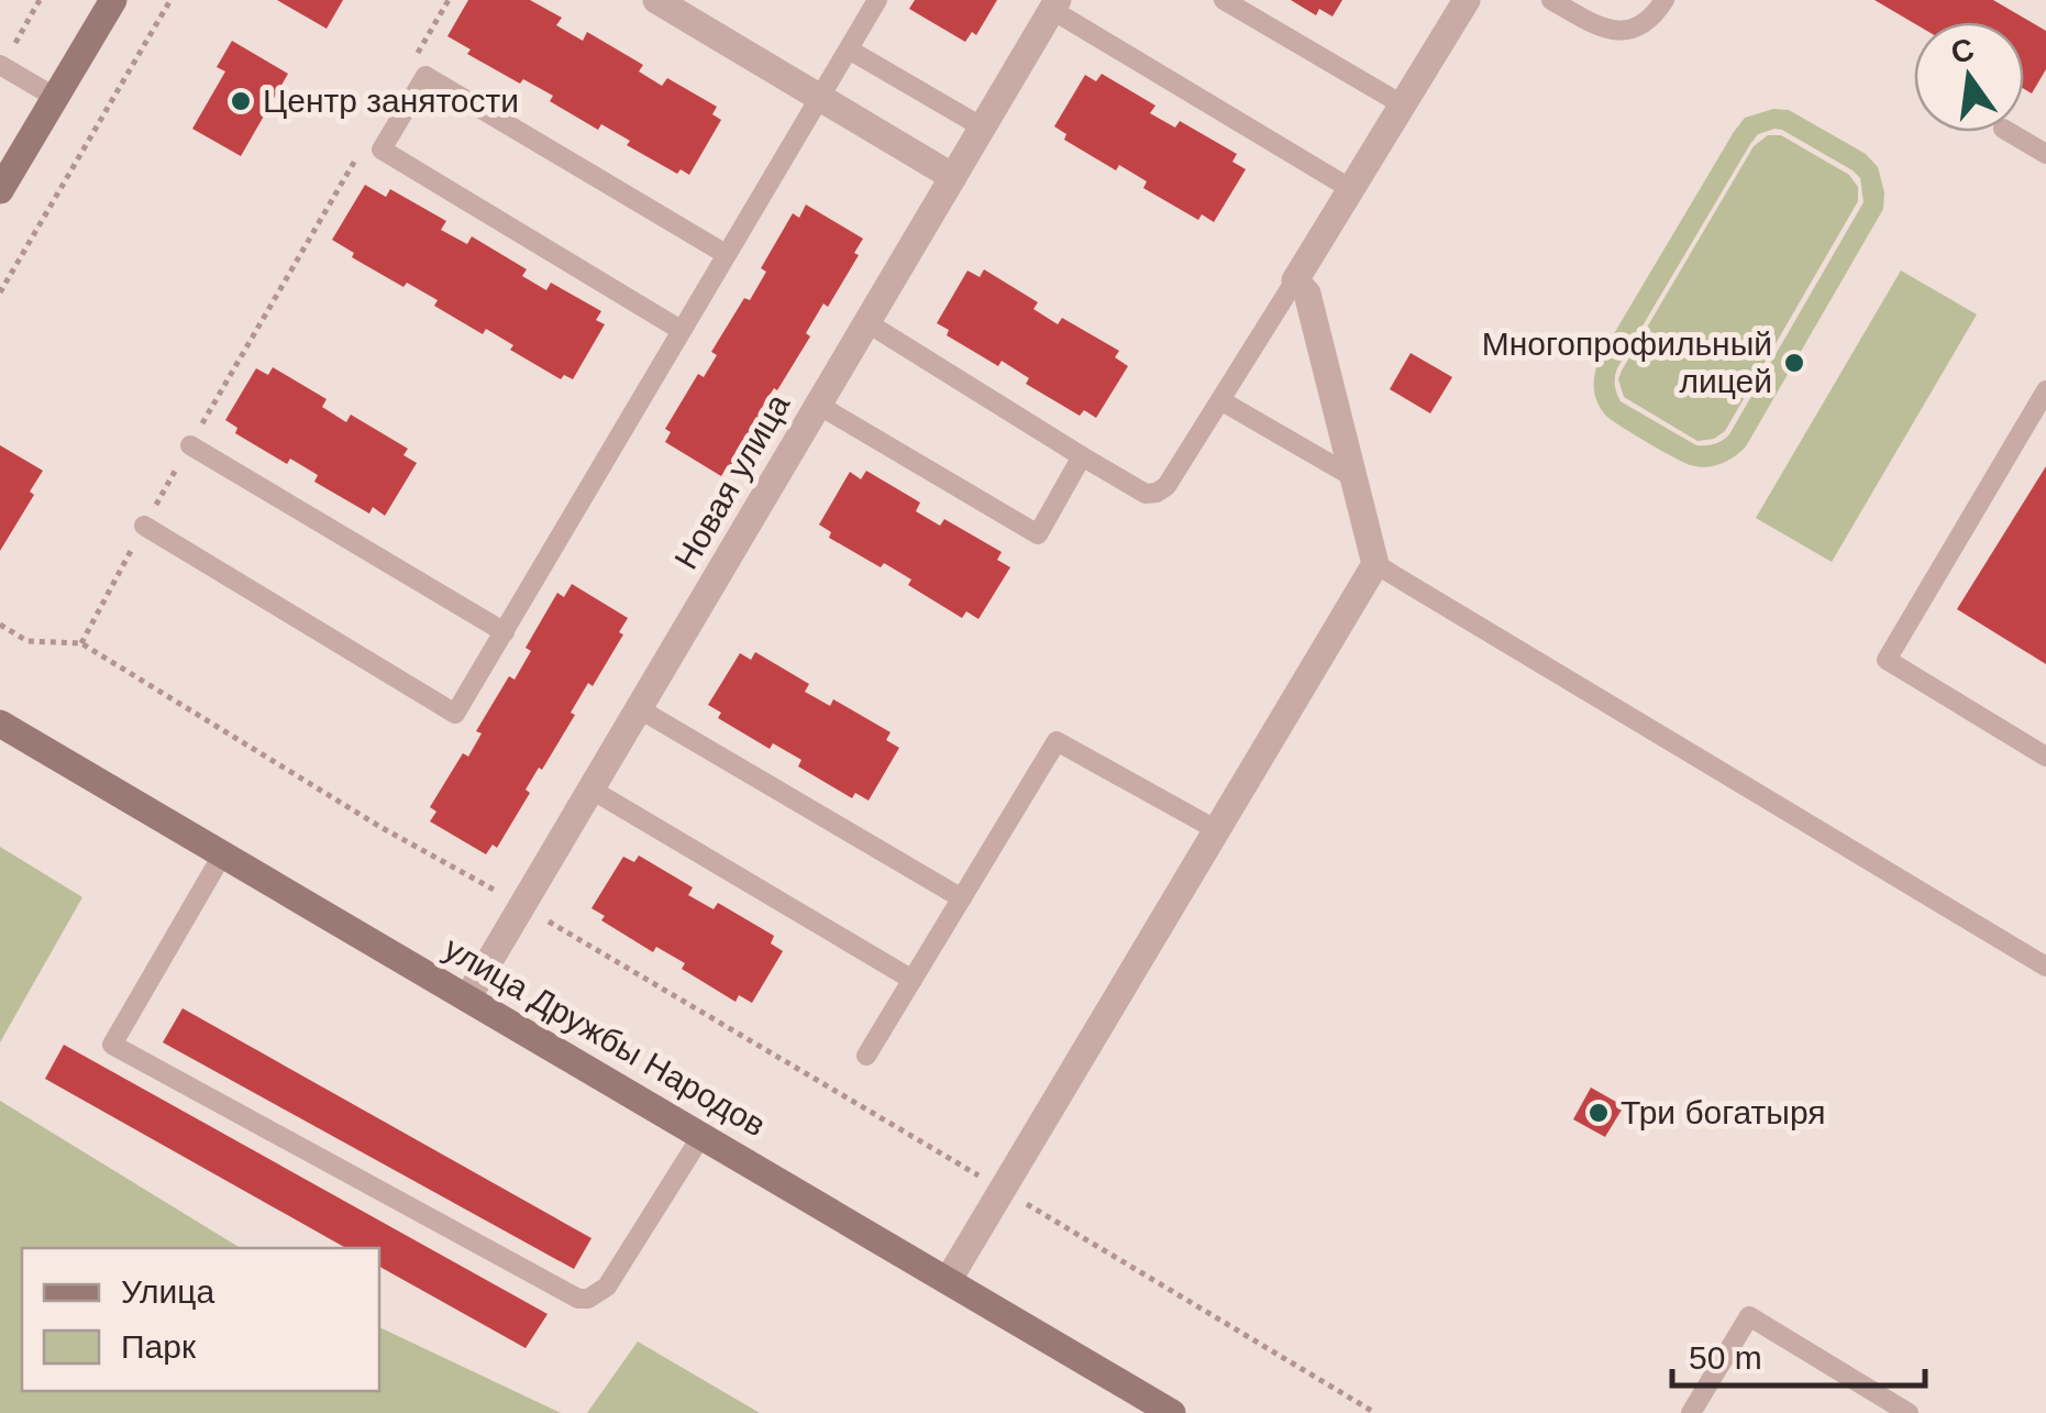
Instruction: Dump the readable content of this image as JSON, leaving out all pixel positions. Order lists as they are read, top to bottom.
{
  "streets": {
    "street": ["Новая улица", "улица Дружбы Народов"]
  },
  "crossings": [
    ["Новая улица", "улица Дружбы Народов"]
  ],
  "places": ["Центр занятости", "Многопрофильный лицей", "Три богатыря"],
  "legend": ["Улица", "Парк"],
  "scale_bar": "50 m",
  "north": "top"
}
